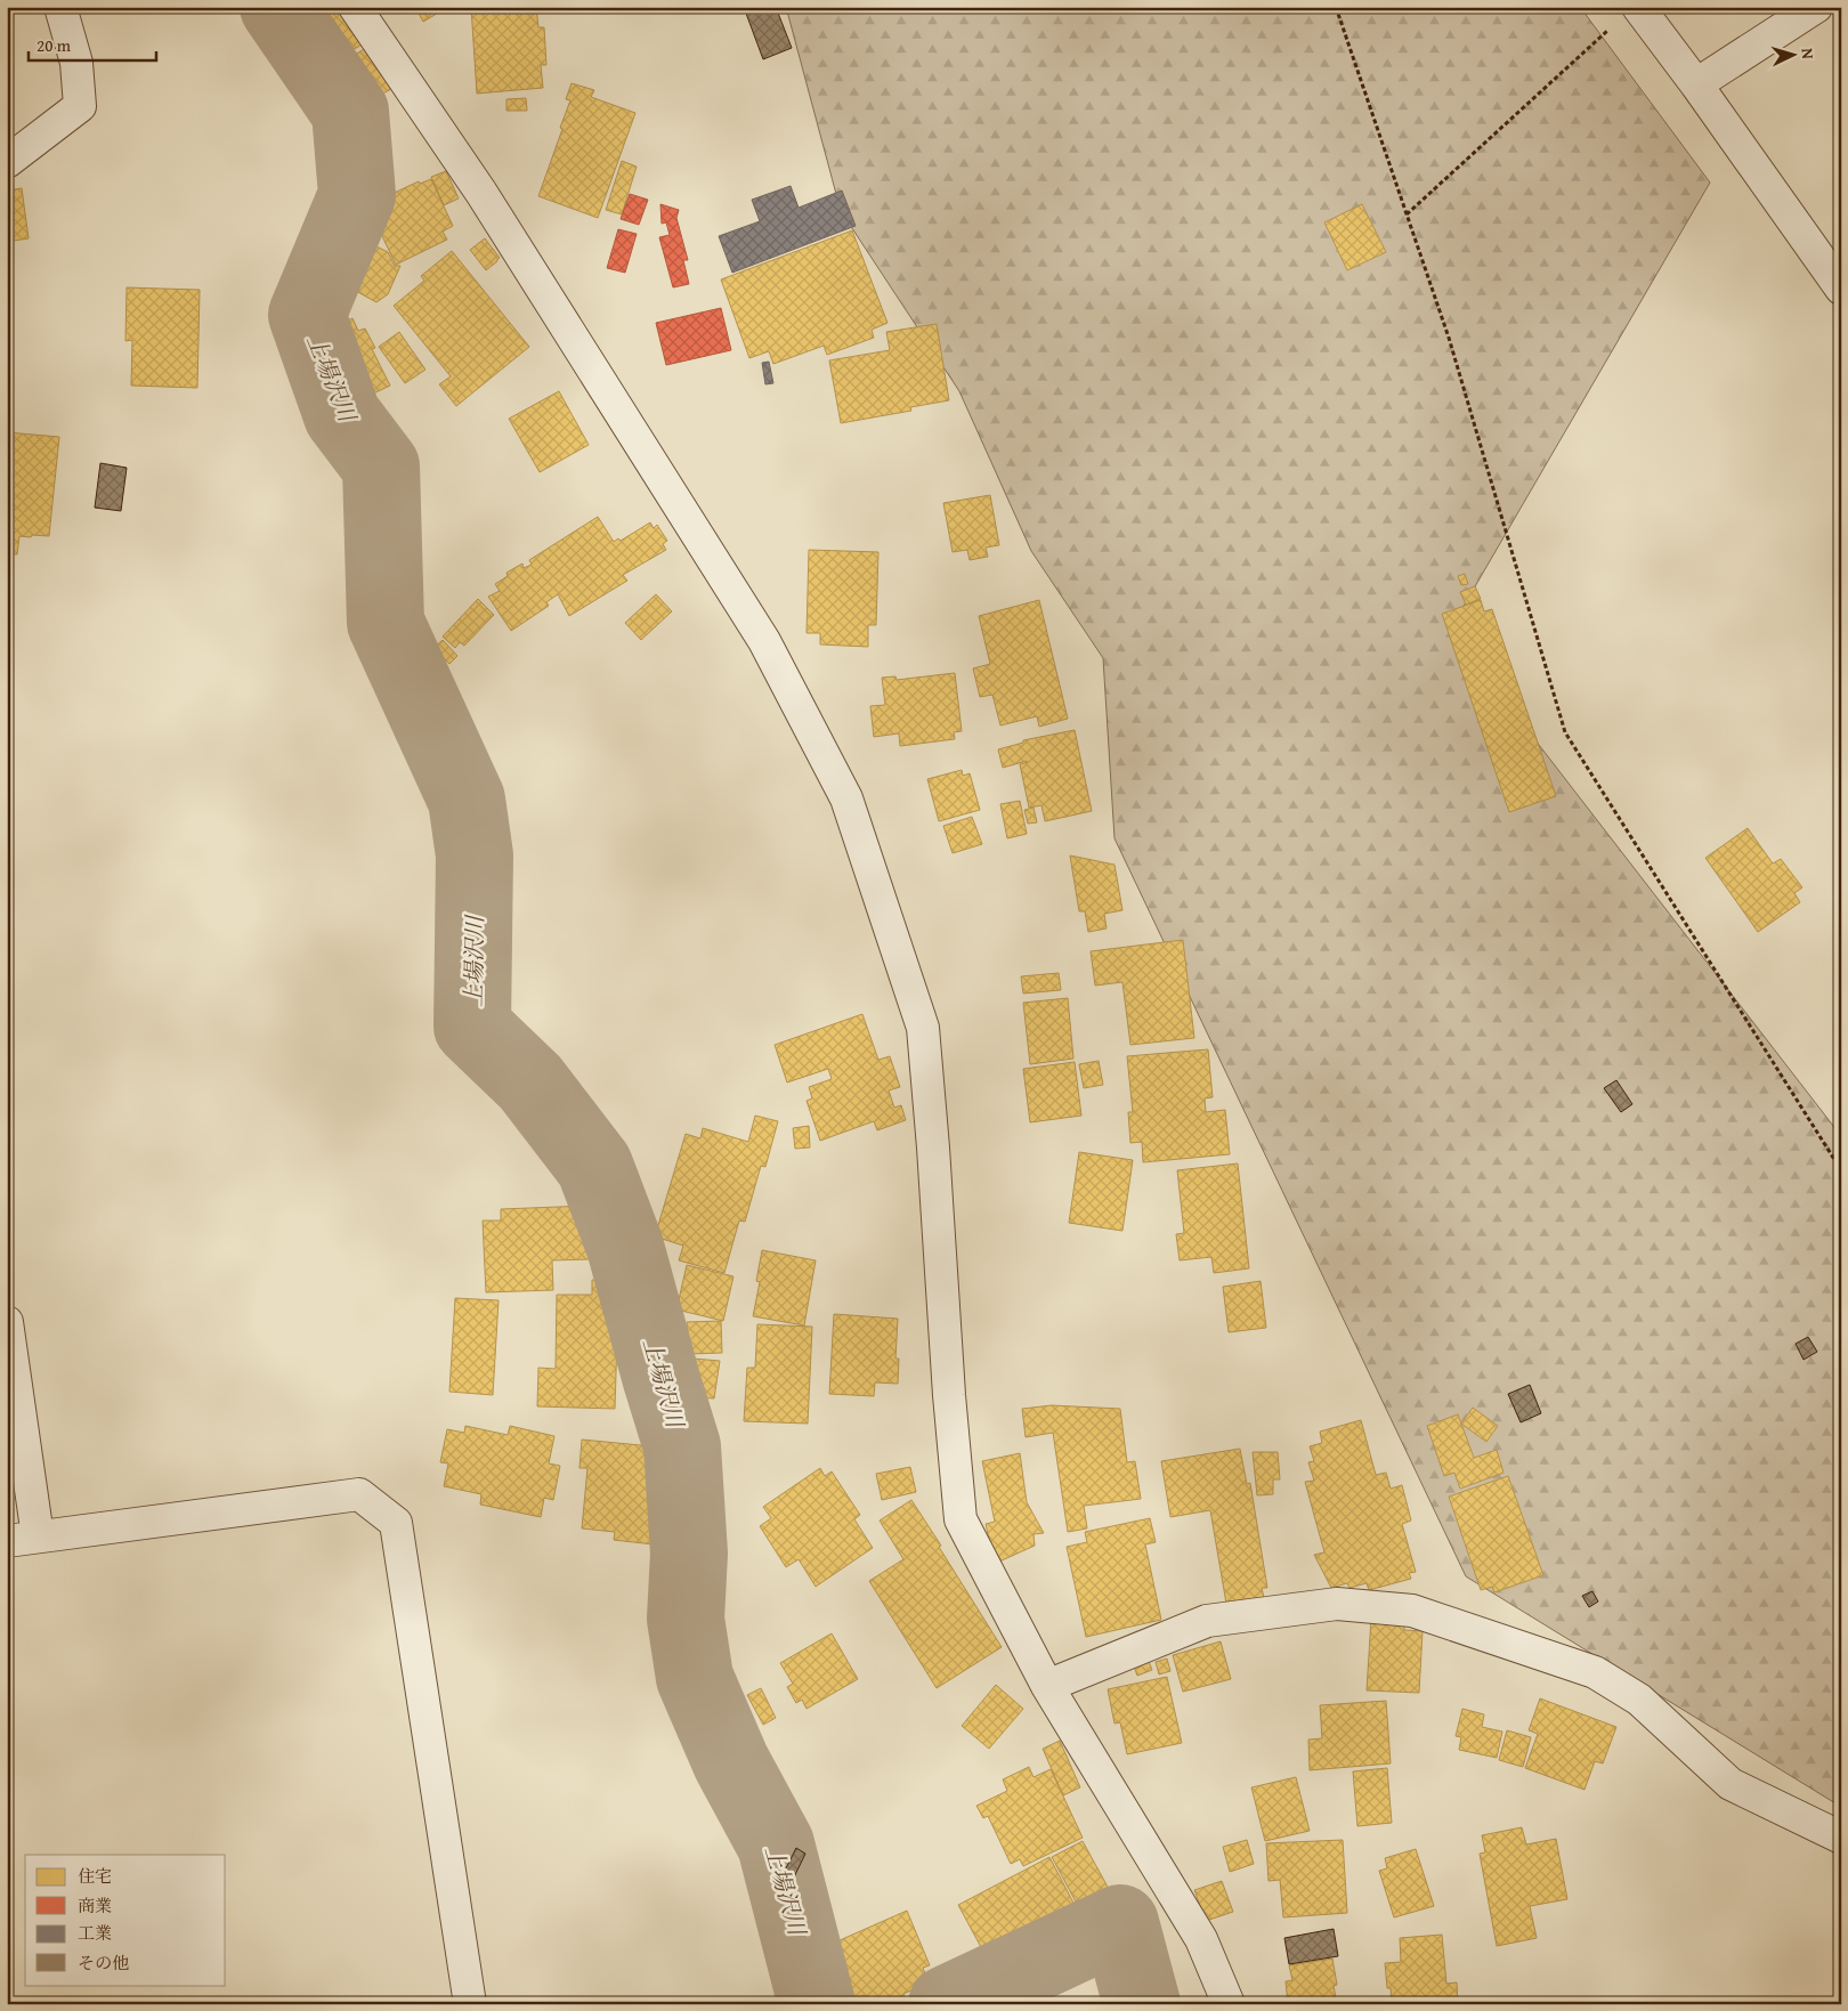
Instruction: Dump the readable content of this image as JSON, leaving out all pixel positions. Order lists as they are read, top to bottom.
{
  "water": ["上場沢川"],
  "legend": [
    "住宅",
    "商業",
    "工業",
    "その他"
  ],
  "scale_bar": "20 m",
  "north": "right"
}
